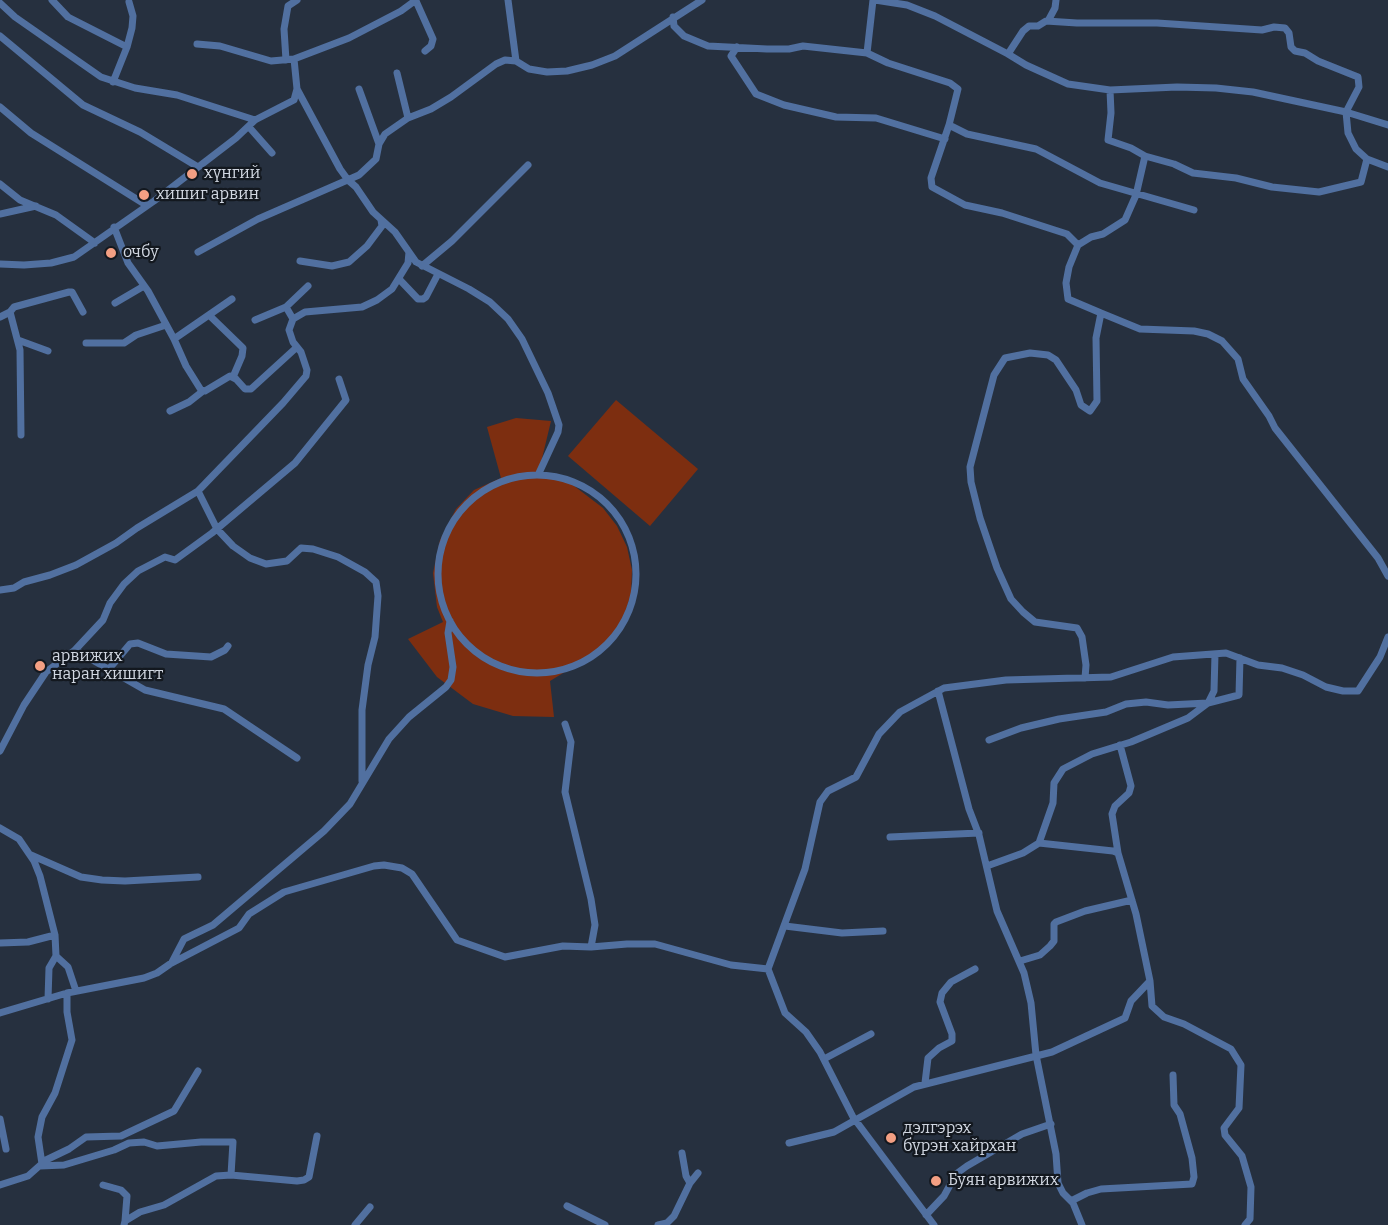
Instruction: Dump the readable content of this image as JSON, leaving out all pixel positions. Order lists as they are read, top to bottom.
{
  "places": [
    "хүнгий",
    "хишиг арвин",
    "очбу",
    "арвижих наран хишигт",
    "дэлгэрэх бүрэн хайрхан",
    "Буян арвижих"
  ]
}
